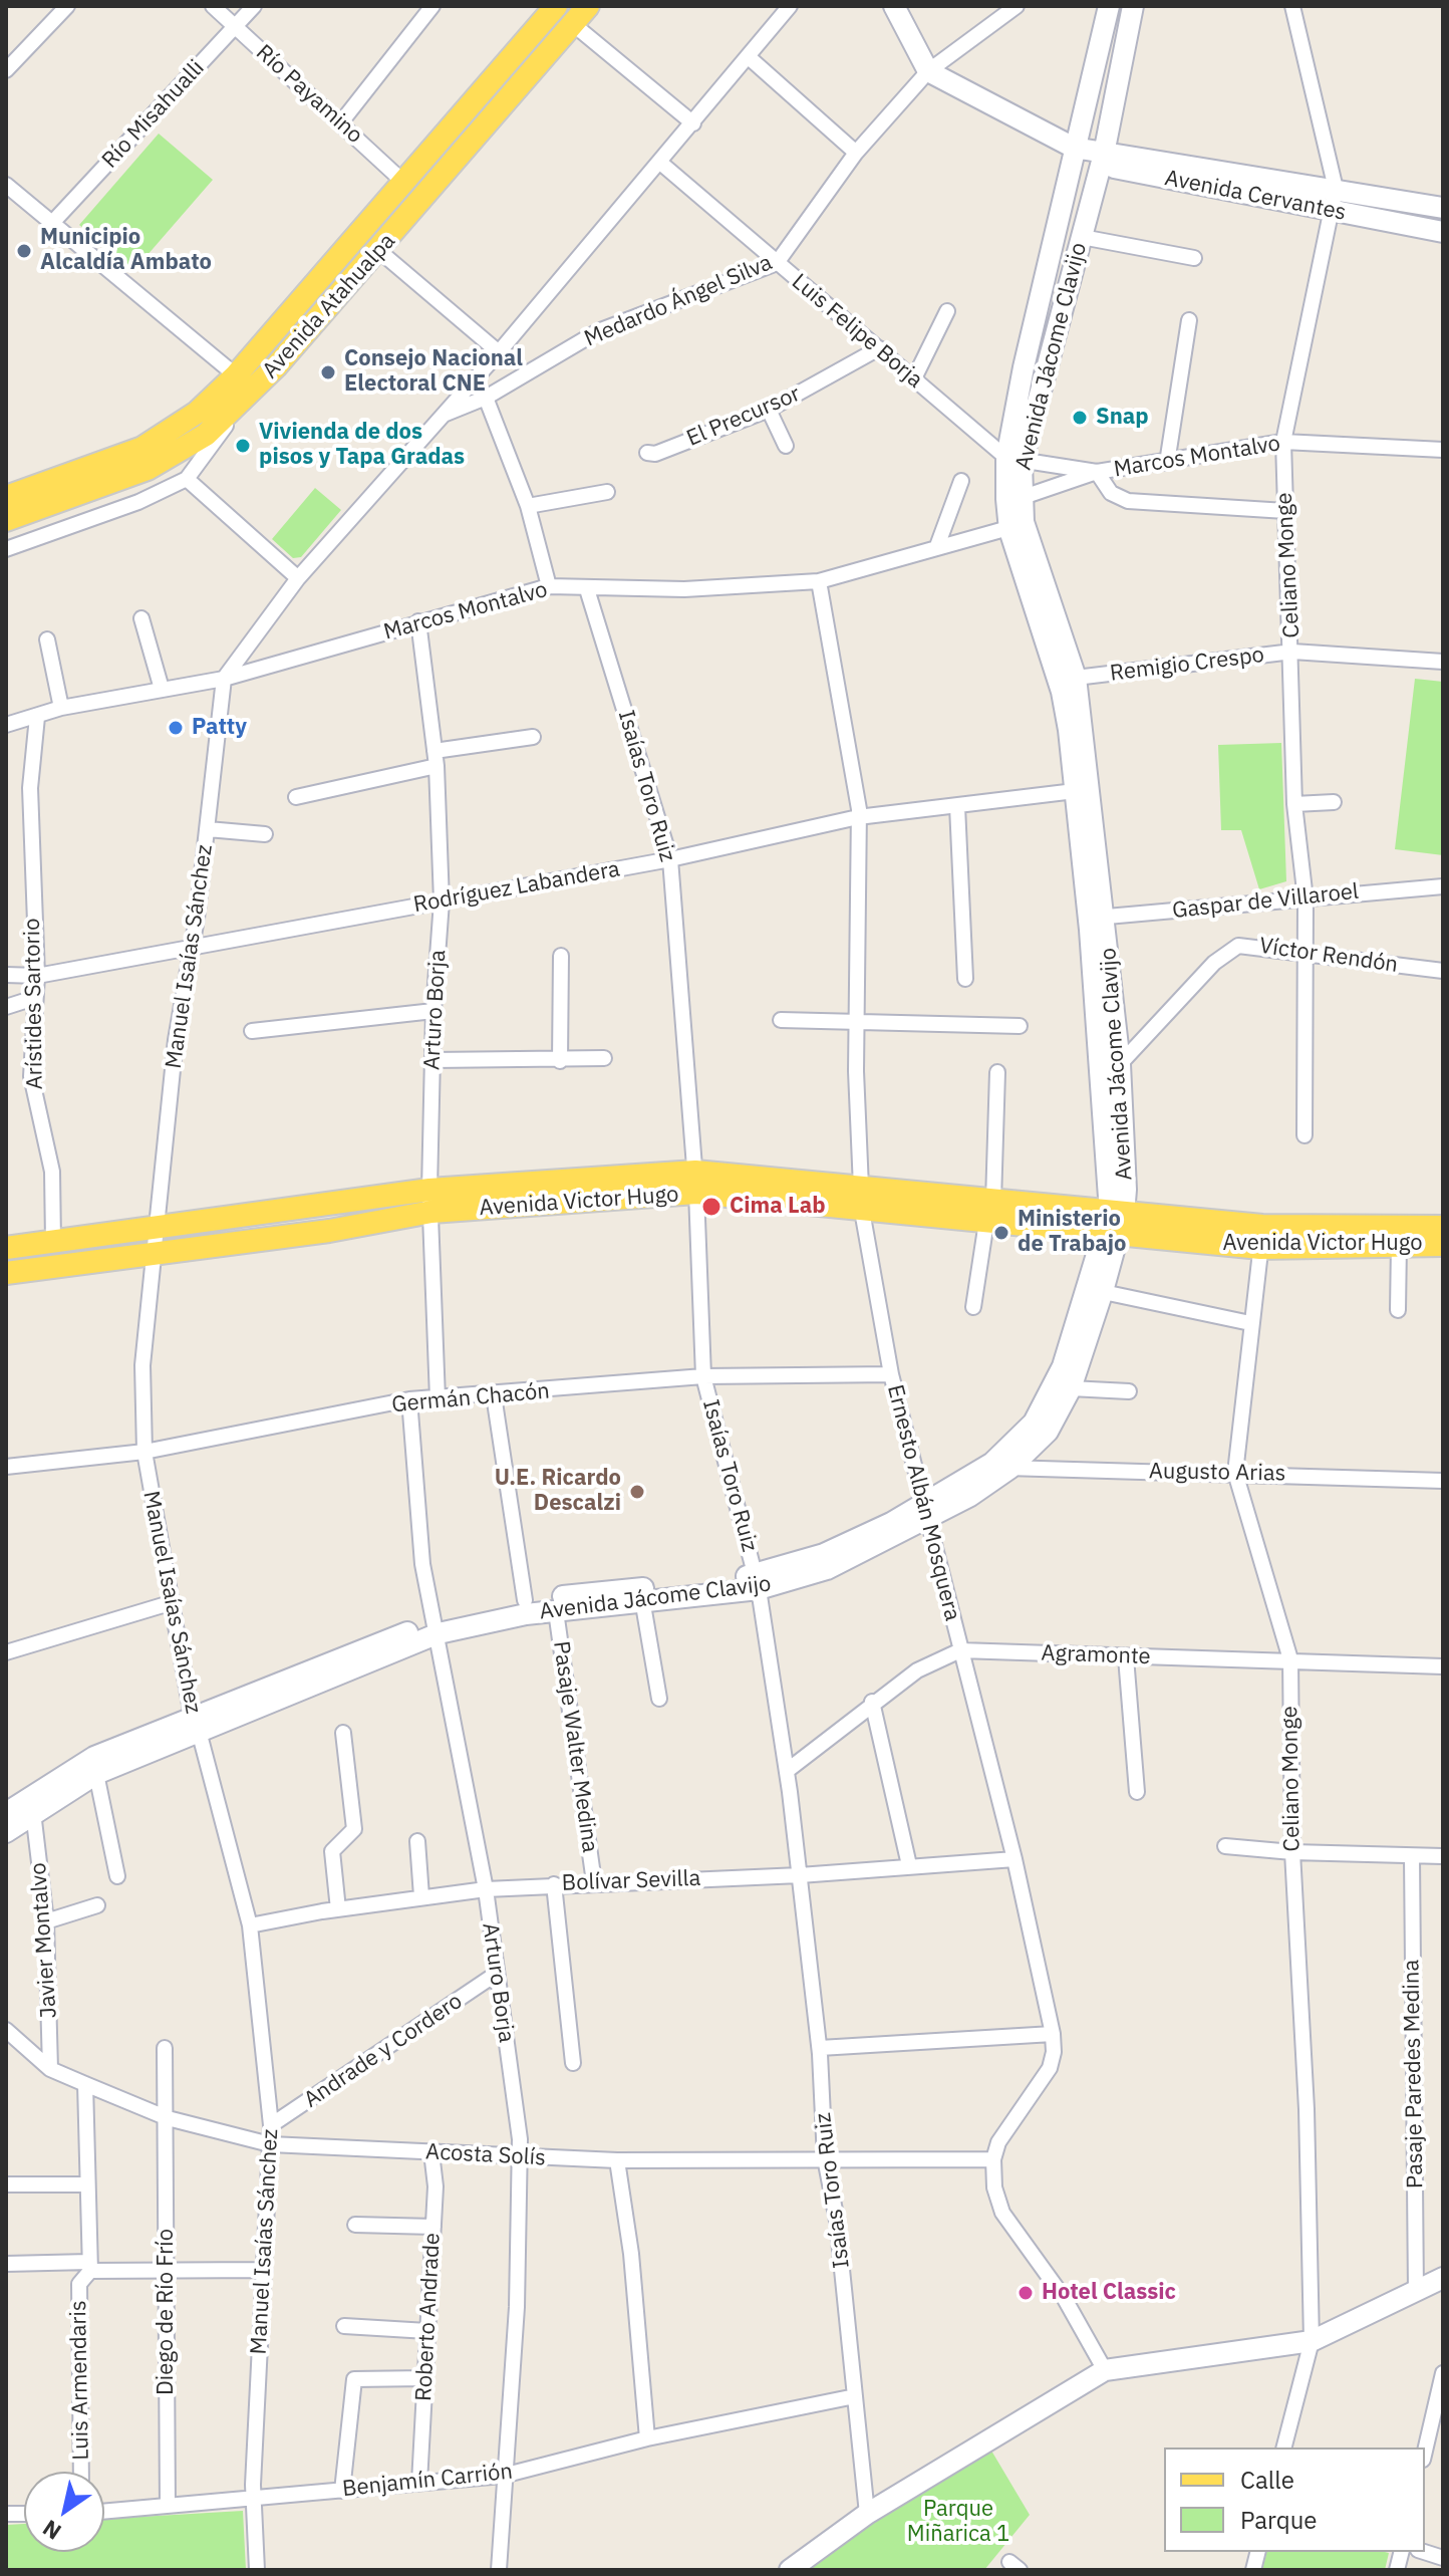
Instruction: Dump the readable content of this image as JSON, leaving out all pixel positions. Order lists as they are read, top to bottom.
{
  "streets": {
    "main road": ["Avenida Atahualpa", "Avenida Victor Hugo"],
    "street": [
      "Río Payamino",
      "Río Misahualli",
      "Avenida Cervantes",
      "Medardo Ángel Silva",
      "Luis Felipe Borja",
      "Avenida Jácome Clavijo",
      "El Precursor",
      "Marcos Montalvo",
      "Celiano Monge",
      "Remigio Crespo",
      "Isaías Toro Ruiz",
      "Rodríguez Labandera",
      "Gaspar de Villaroel",
      "Víctor Rendón",
      "Manuel Isaías Sánchez",
      "Arístides Sartorio",
      "Arturo Borja",
      "Germán Chacón",
      "Augusto Arias",
      "Ernesto Albán Mosquera",
      "Agramonte",
      "Pasaje Walter Medina",
      "Bolívar Sevilla",
      "Javier Montalvo",
      "Andrade y Cordero",
      "Pasaje Paredes Medina",
      "Acosta Solís",
      "Diego de Río Frío",
      "Roberto Andrade",
      "Luis Armendaris",
      "Benjamín Carrión"
    ]
  },
  "crossings": [
    ["Río Payamino", "Río Misahualli"],
    ["Río Payamino", "Avenida Atahualpa"],
    ["Avenida Cervantes", "Medardo Ángel Silva"],
    ["Avenida Cervantes", "Avenida Jácome Clavijo"],
    ["Avenida Cervantes", "Celiano Monge"],
    ["Medardo Ángel Silva", "Luis Felipe Borja"],
    ["Luis Felipe Borja", "Avenida Jácome Clavijo"],
    ["Luis Felipe Borja", "El Precursor"],
    ["Luis Felipe Borja", "Marcos Montalvo"],
    ["Avenida Jácome Clavijo", "Marcos Montalvo"],
    ["Avenida Jácome Clavijo", "Remigio Crespo"],
    ["Avenida Jácome Clavijo", "Isaías Toro Ruiz"],
    ["Avenida Jácome Clavijo", "Rodríguez Labandera"],
    ["Avenida Jácome Clavijo", "Gaspar de Villaroel"],
    ["Avenida Jácome Clavijo", "Víctor Rendón"],
    ["Avenida Jácome Clavijo", "Manuel Isaías Sánchez"],
    ["Avenida Jácome Clavijo", "Arturo Borja"],
    ["Avenida Jácome Clavijo", "Avenida Victor Hugo"],
    ["Avenida Jácome Clavijo", "Augusto Arias"],
    ["Avenida Jácome Clavijo", "Ernesto Albán Mosquera"],
    ["Avenida Jácome Clavijo", "Pasaje Walter Medina"],
    ["Avenida Jácome Clavijo", "Javier Montalvo"],
    ["Marcos Montalvo", "Celiano Monge"],
    ["Marcos Montalvo", "Isaías Toro Ruiz"],
    ["Marcos Montalvo", "Manuel Isaías Sánchez"],
    ["Marcos Montalvo", "Arístides Sartorio"],
    ["Marcos Montalvo", "Arturo Borja"],
    ["Marcos Montalvo", "Ernesto Albán Mosquera"],
    ["Celiano Monge", "Remigio Crespo"],
    ["Celiano Monge", "Gaspar de Villaroel"],
    ["Celiano Monge", "Víctor Rendón"],
    ["Celiano Monge", "Avenida Victor Hugo"],
    ["Celiano Monge", "Augusto Arias"],
    ["Celiano Monge", "Agramonte"],
    ["Isaías Toro Ruiz", "Rodríguez Labandera"],
    ["Isaías Toro Ruiz", "Avenida Victor Hugo"],
    ["Isaías Toro Ruiz", "Germán Chacón"],
    ["Isaías Toro Ruiz", "Agramonte"],
    ["Isaías Toro Ruiz", "Bolívar Sevilla"],
    ["Isaías Toro Ruiz", "Acosta Solís"],
    ["Isaías Toro Ruiz", "Benjamín Carrión"],
    ["Rodríguez Labandera", "Manuel Isaías Sánchez"],
    ["Rodríguez Labandera", "Arístides Sartorio"],
    ["Rodríguez Labandera", "Arturo Borja"],
    ["Rodríguez Labandera", "Ernesto Albán Mosquera"],
    ["Manuel Isaías Sánchez", "Avenida Victor Hugo"],
    ["Manuel Isaías Sánchez", "Germán Chacón"],
    ["Manuel Isaías Sánchez", "Bolívar Sevilla"],
    ["Manuel Isaías Sánchez", "Andrade y Cordero"],
    ["Manuel Isaías Sánchez", "Acosta Solís"],
    ["Manuel Isaías Sánchez", "Benjamín Carrión"],
    ["Arístides Sartorio", "Avenida Victor Hugo"],
    ["Arturo Borja", "Avenida Victor Hugo"],
    ["Arturo Borja", "Germán Chacón"],
    ["Arturo Borja", "Bolívar Sevilla"],
    ["Arturo Borja", "Andrade y Cordero"],
    ["Arturo Borja", "Acosta Solís"],
    ["Arturo Borja", "Benjamín Carrión"],
    ["Avenida Victor Hugo", "Ernesto Albán Mosquera"],
    ["Germán Chacón", "Ernesto Albán Mosquera"],
    ["Ernesto Albán Mosquera", "Agramonte"],
    ["Ernesto Albán Mosquera", "Bolívar Sevilla"],
    ["Ernesto Albán Mosquera", "Acosta Solís"],
    ["Pasaje Walter Medina", "Bolívar Sevilla"],
    ["Javier Montalvo", "Acosta Solís"],
    ["Acosta Solís", "Diego de Río Frío"],
    ["Acosta Solís", "Roberto Andrade"],
    ["Acosta Solís", "Luis Armendaris"],
    ["Diego de Río Frío", "Benjamín Carrión"],
    ["Roberto Andrade", "Benjamín Carrión"]
  ],
  "parks": ["Parque Miñarica 1"],
  "places": [
    "Municipio Alcaldía Ambato",
    "Consejo Nacional Electoral CNE",
    "Snap",
    "Vivienda de dos pisos y Tapa Gradas",
    "Patty",
    "Cima Lab",
    "Ministerio de Trabajo",
    "U.E. Ricardo Descalzi",
    "Hotel Classic"
  ],
  "legend": ["Calle", "Parque"],
  "north": "bottom left"
}
